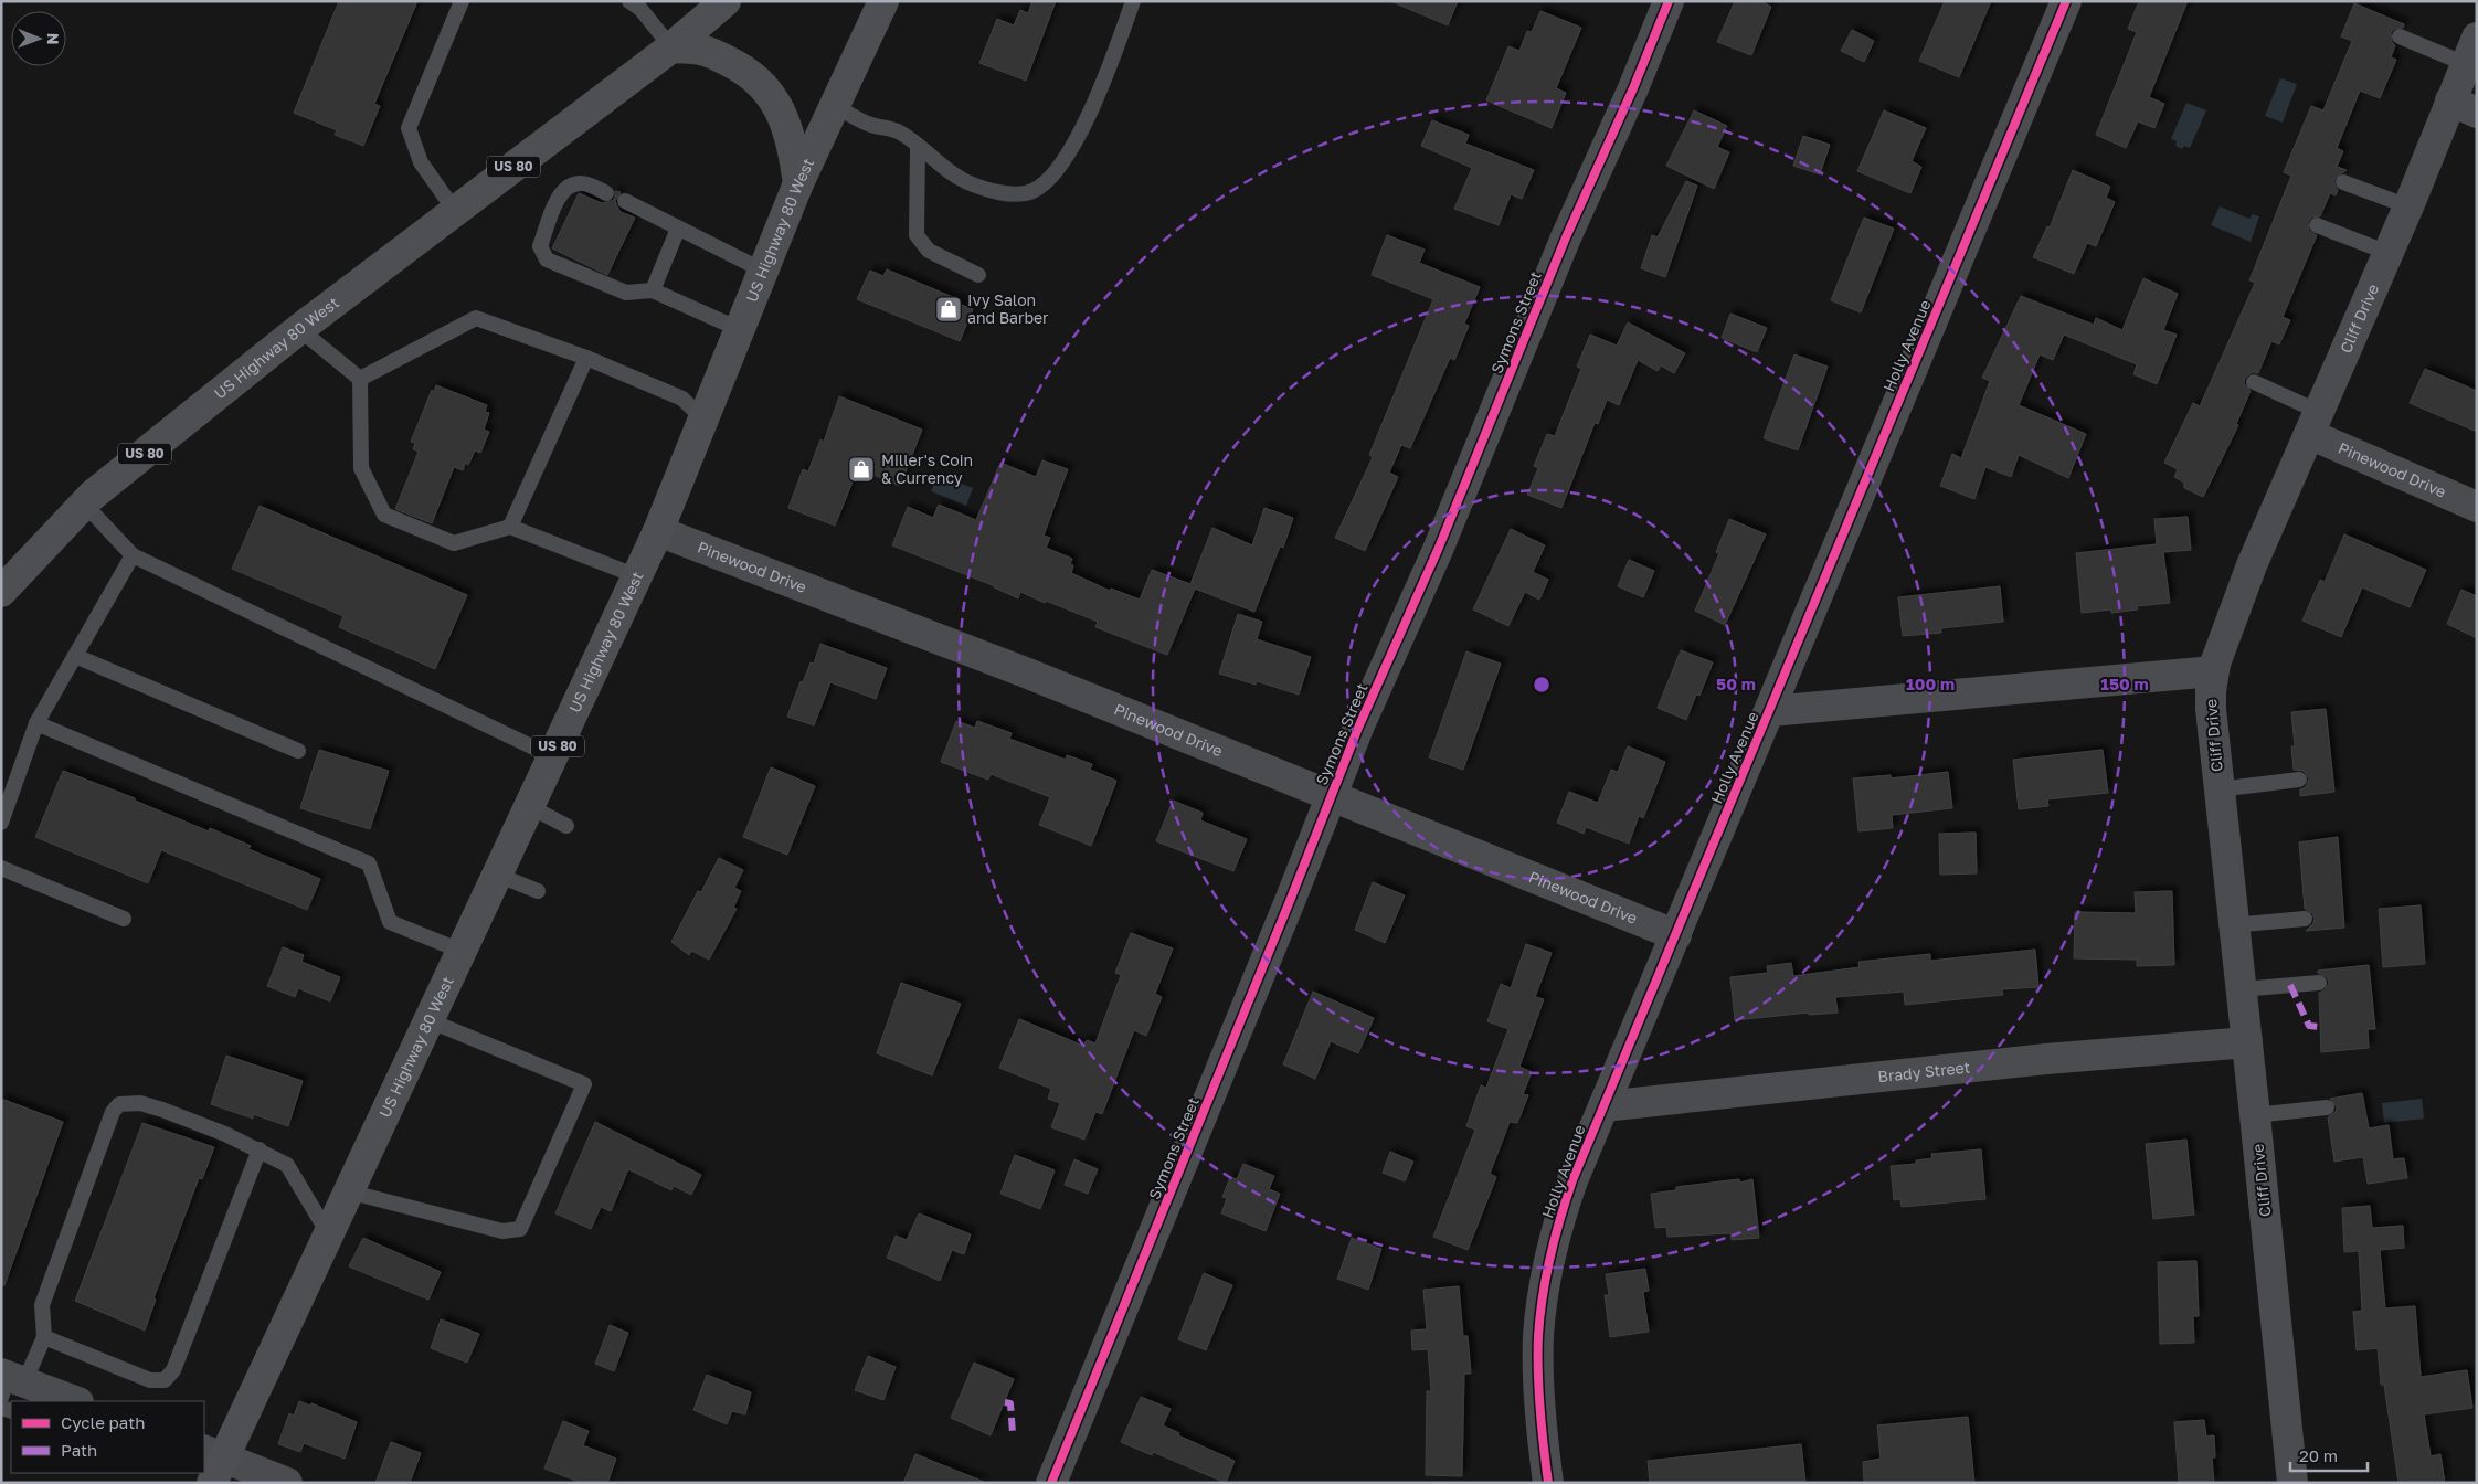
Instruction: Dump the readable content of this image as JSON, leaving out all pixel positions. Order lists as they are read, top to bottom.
{
  "streets": {
    "main road": ["US 80", "US Highway 80 West"],
    "street": [
      "Cliff Drive",
      "Symons Street",
      "Holly Avenue",
      "Pinewood Drive",
      "Brady Street"
    ]
  },
  "crossings": [
    ["US Highway 80 West", "Pinewood Drive"],
    ["Cliff Drive", "Pinewood Drive"],
    ["Cliff Drive", "Brady Street"],
    ["Symons Street", "Pinewood Drive"],
    ["Holly Avenue", "Pinewood Drive"],
    ["Holly Avenue", "Brady Street"]
  ],
  "places": {
    "shop": ["Ivy Salon and Barber", "Miller's Coin & Currency"]
  },
  "legend": ["Cycle path", "Path"],
  "scale_bar": "20 m",
  "north": "right",
  "rings": ["50 m", "100 m", "150 m"]
}
